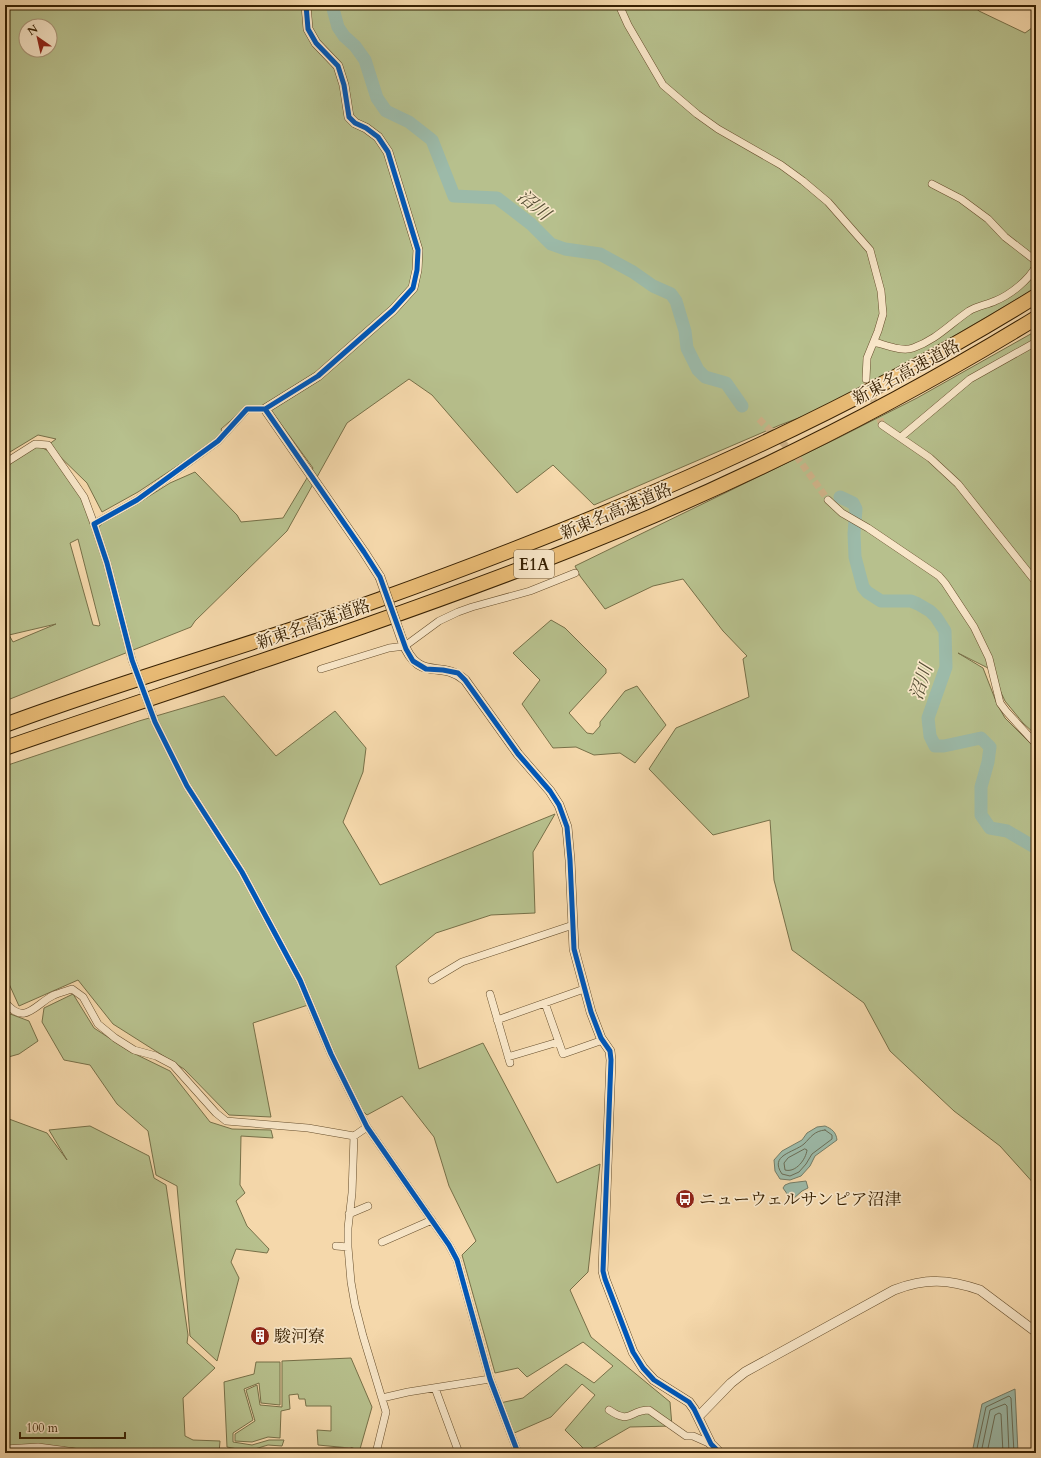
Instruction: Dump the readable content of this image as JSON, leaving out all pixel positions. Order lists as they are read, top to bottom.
{
  "streets": {
    "highway": ["新東名高速道路", "E1A"]
  },
  "water": ["沼川"],
  "places": {
    "bus stop": ["ニューウェルサンピア沼津"],
    "building": ["駿河寮"]
  },
  "scale_bar": "100 m",
  "north": "top left"
}
